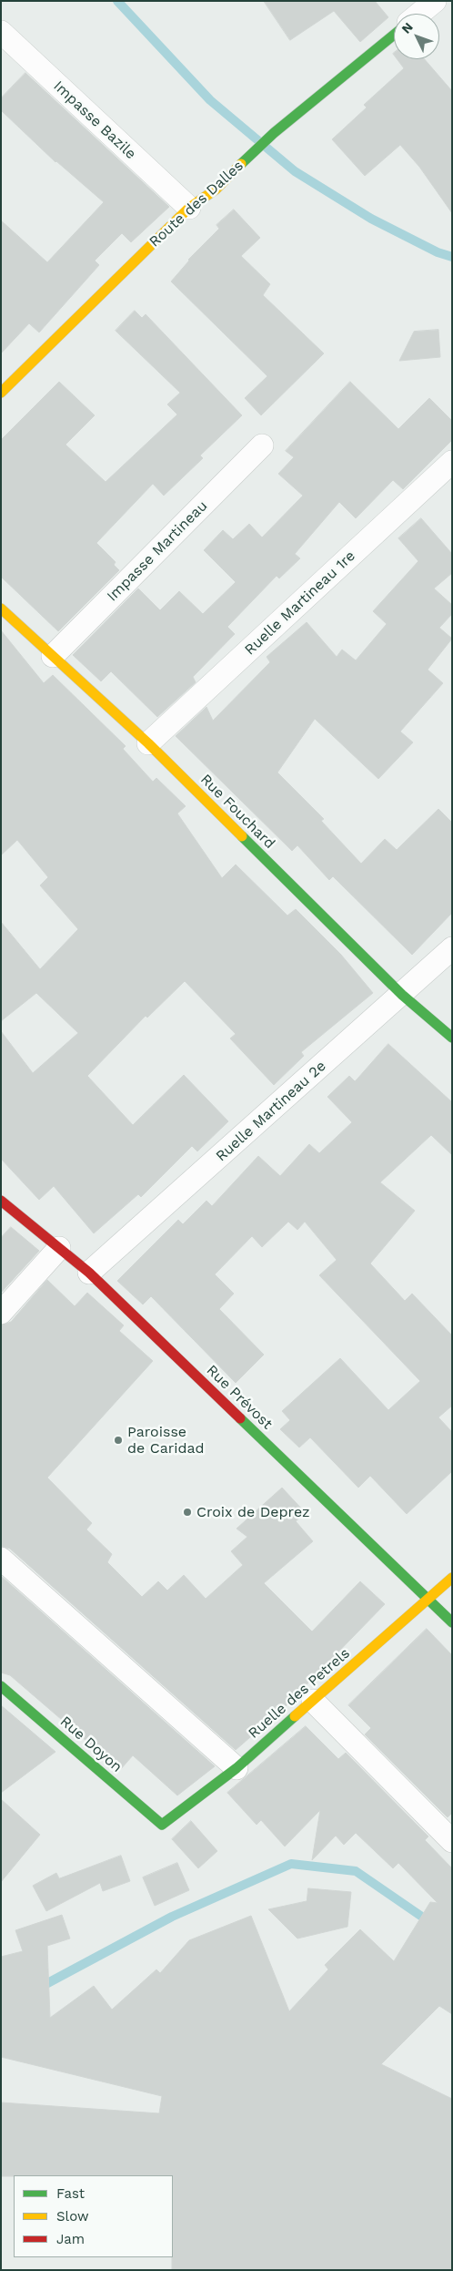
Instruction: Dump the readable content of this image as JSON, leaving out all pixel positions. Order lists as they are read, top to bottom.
{
  "streets": {
    "street": [
      "Impasse Bazile",
      "Route des Dalles",
      "Impasse Martineau",
      "Ruelle Martineau 1re",
      "Rue Fouchard",
      "Ruelle Martineau 2e",
      "Rue Prévost",
      "Ruelle des Petrels",
      "Rue Doyon"
    ]
  },
  "crossings": [
    ["Impasse Bazile", "Route des Dalles"],
    ["Impasse Martineau", "Rue Fouchard"],
    ["Ruelle Martineau 1re", "Rue Fouchard"],
    ["Rue Fouchard", "Ruelle Martineau 2e"],
    ["Ruelle Martineau 2e", "Rue Prévost"],
    ["Rue Prévost", "Ruelle des Petrels"],
    ["Ruelle des Petrels", "Rue Doyon"]
  ],
  "places": ["Paroisse de Caridad", "Croix de Deprez"],
  "legend": ["Fast", "Slow", "Jam"],
  "north": "top left"
}
